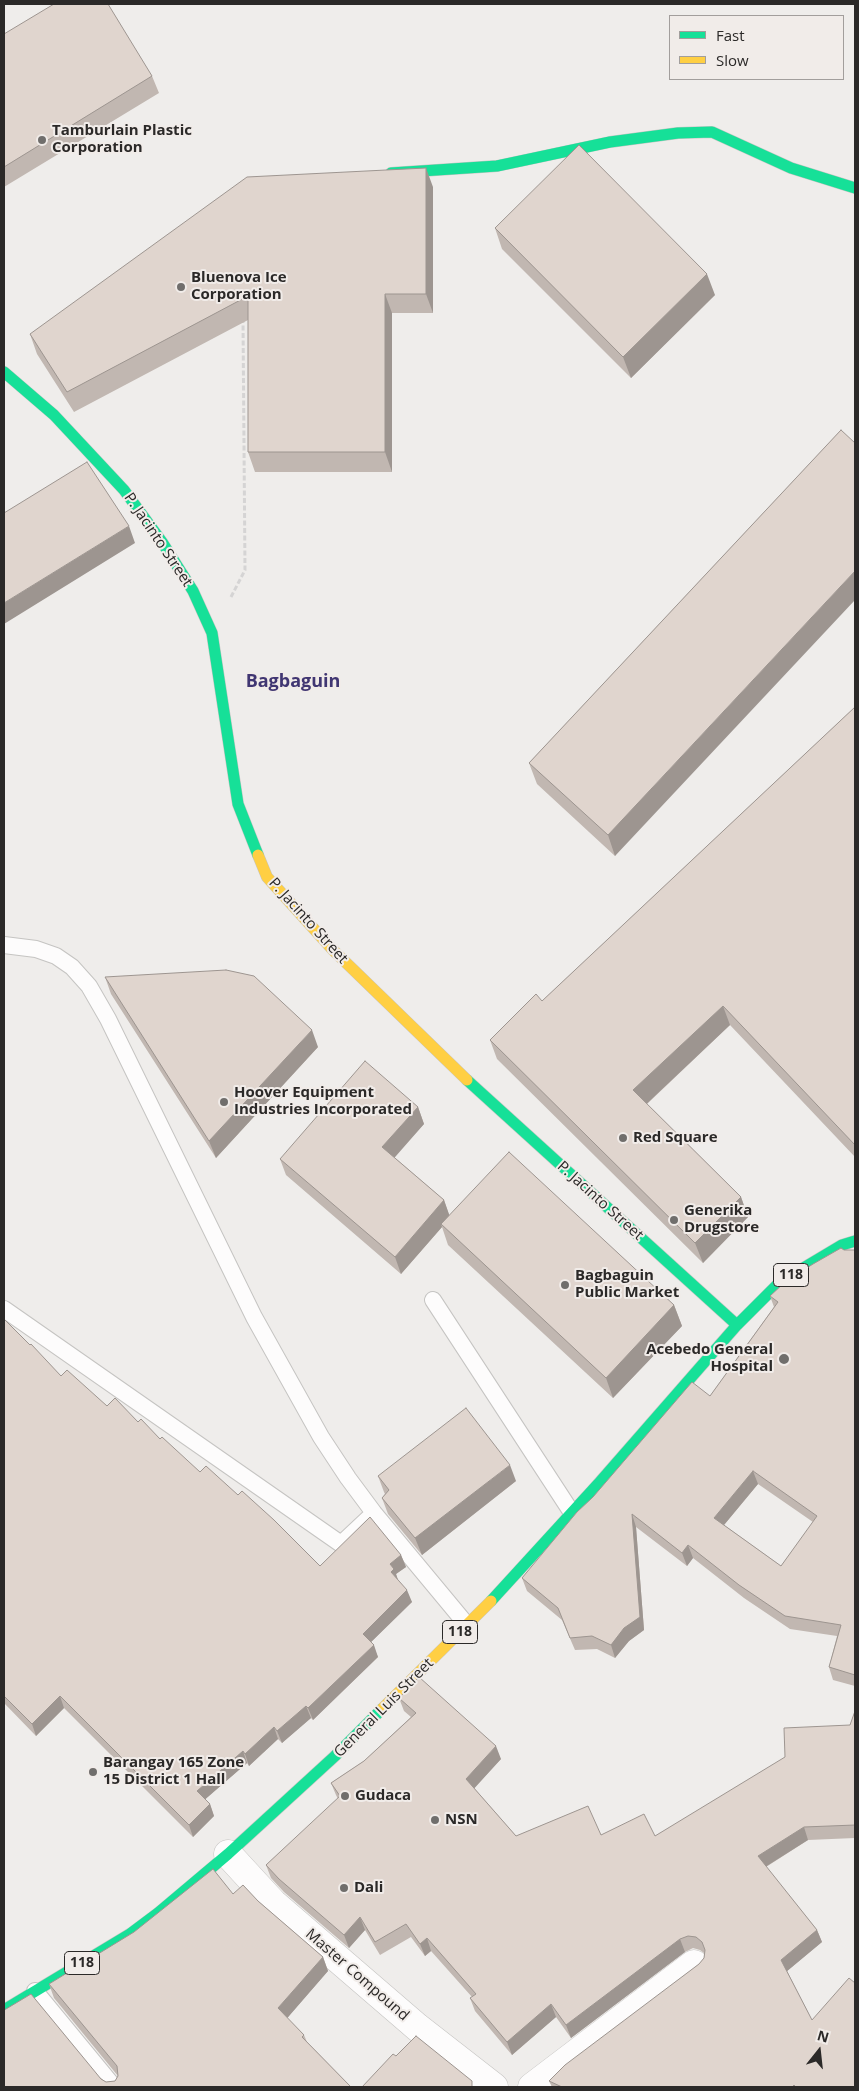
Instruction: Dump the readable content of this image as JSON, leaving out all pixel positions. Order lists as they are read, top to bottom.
{
  "streets": {
    "street": [
      "P. Jacinto Street",
      "118",
      "General Luis Street",
      "Master Compound"
    ]
  },
  "crossings": [
    ["P. Jacinto Street", "General Luis Street"],
    ["General Luis Street", "Master Compound"]
  ],
  "districts": ["Bagbaguin"],
  "places": [
    "Tamburlain Plastic Corporation",
    "Bluenova Ice Corporation",
    "Hoover Equipment Industries Incorporated",
    "Red Square",
    "Generika Drugstore",
    "Bagbaguin Public Market",
    "Acebedo General Hospital",
    "Barangay 165 Zone 15 District 1 Hall",
    "Gudaca",
    "NSN",
    "Dali"
  ],
  "legend": ["Fast", "Slow"],
  "north": "top"
}
